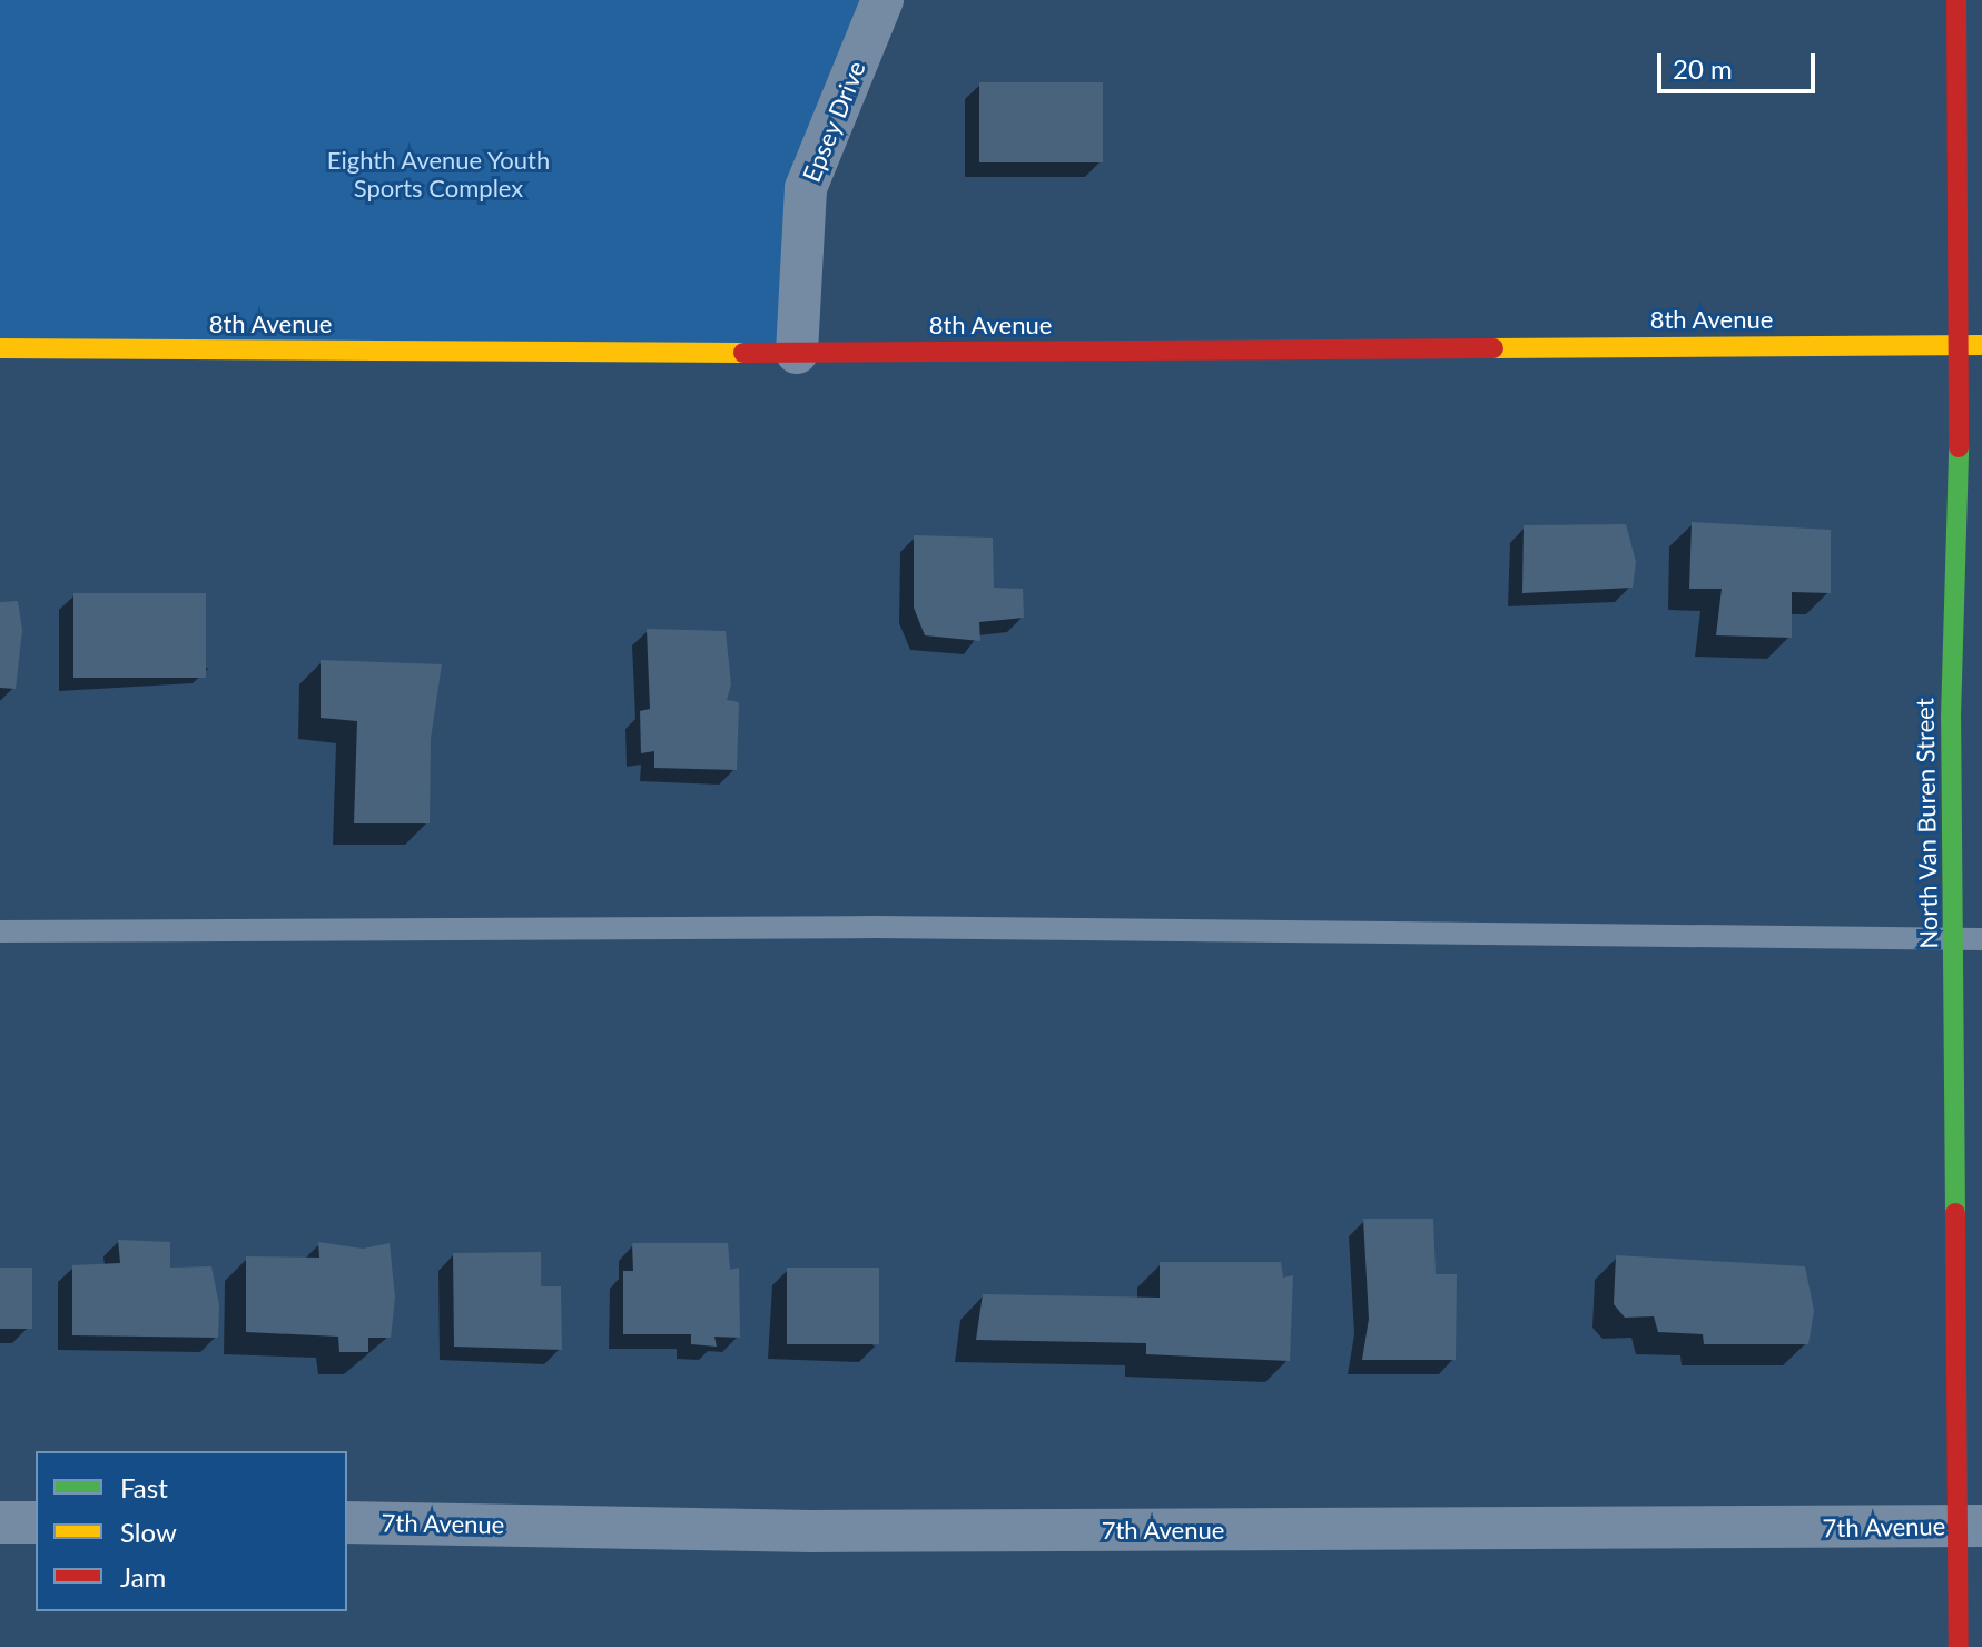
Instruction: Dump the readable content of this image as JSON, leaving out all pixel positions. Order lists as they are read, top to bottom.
{
  "streets": {
    "street": [
      "Epsey Drive",
      "8th Avenue",
      "North Van Buren Street",
      "7th Avenue"
    ]
  },
  "crossings": [
    ["Epsey Drive", "8th Avenue"],
    ["8th Avenue", "North Van Buren Street"],
    ["North Van Buren Street", "7th Avenue"]
  ],
  "parks": ["Eighth Avenue Youth Sports Complex"],
  "legend": ["Fast", "Slow", "Jam"],
  "scale_bar": "20 m"
}
